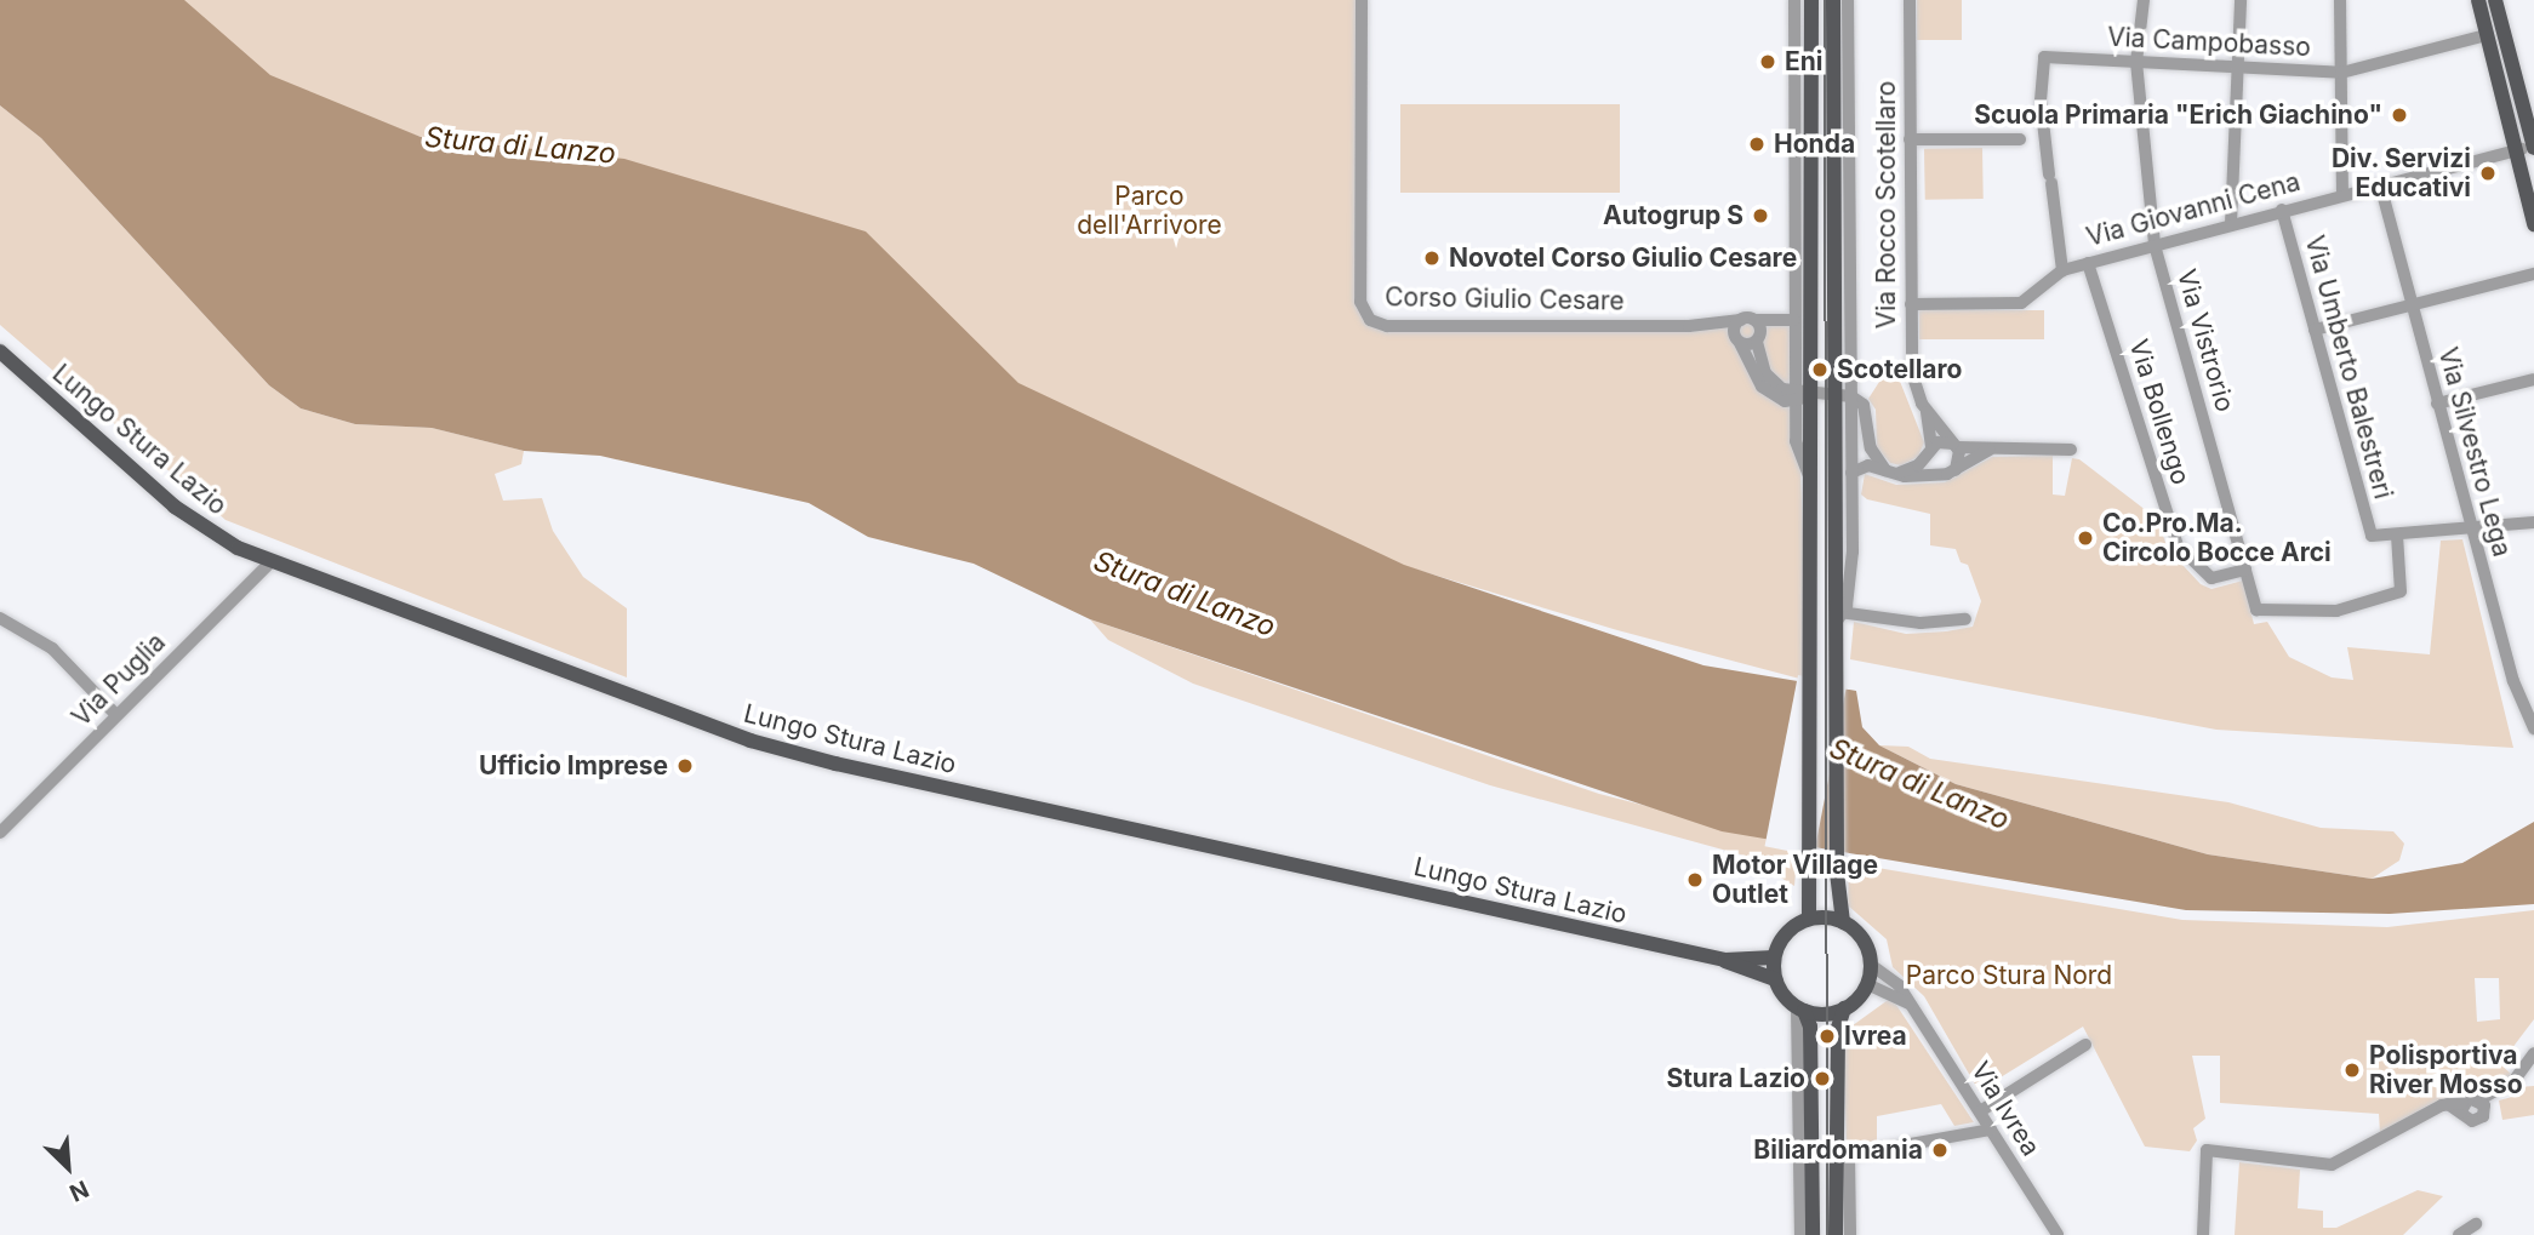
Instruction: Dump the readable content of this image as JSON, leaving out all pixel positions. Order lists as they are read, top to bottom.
{
  "streets": {
    "main road": ["Lungo Stura Lazio"],
    "street": [
      "Via Campobasso",
      "Via Rocco Scotellaro",
      "Via Giovanni Cena",
      "Corso Giulio Cesare",
      "Via Vistrorio",
      "Via Umberto Balestreri",
      "Via Bollengo",
      "Via Silvestro Lega",
      "Via Puglia",
      "Via Ivrea"
    ]
  },
  "crossings": [
    ["Via Campobasso", "Via Giovanni Cena"],
    ["Via Campobasso", "Via Vistrorio"],
    ["Via Rocco Scotellaro", "Via Giovanni Cena"],
    ["Via Giovanni Cena", "Via Vistrorio"],
    ["Via Giovanni Cena", "Via Umberto Balestreri"],
    ["Via Giovanni Cena", "Via Bollengo"],
    ["Via Giovanni Cena", "Via Silvestro Lega"],
    ["Via Vistrorio", "Via Umberto Balestreri"],
    ["Via Vistrorio", "Via Bollengo"],
    ["Lungo Stura Lazio", "Via Puglia"],
    ["Lungo Stura Lazio", "Via Ivrea"]
  ],
  "water": ["Stura di Lanzo"],
  "parks": ["Parco dell'Arrivore", "Parco Stura Nord"],
  "places": [
    "Eni",
    "Scuola Primaria \"Erich Giachino\"",
    "Honda",
    "Div. Servizi Educativi",
    "Autogrup S",
    "Novotel Corso Giulio Cesare",
    "Scotellaro",
    "Co.Pro.Ma. Circolo Bocce Arci",
    "Ufficio Imprese",
    "Motor Village Outlet",
    "Ivrea",
    "Polisportiva River Mosso",
    "Stura Lazio",
    "Biliardomania"
  ],
  "north": "bottom right"
}
